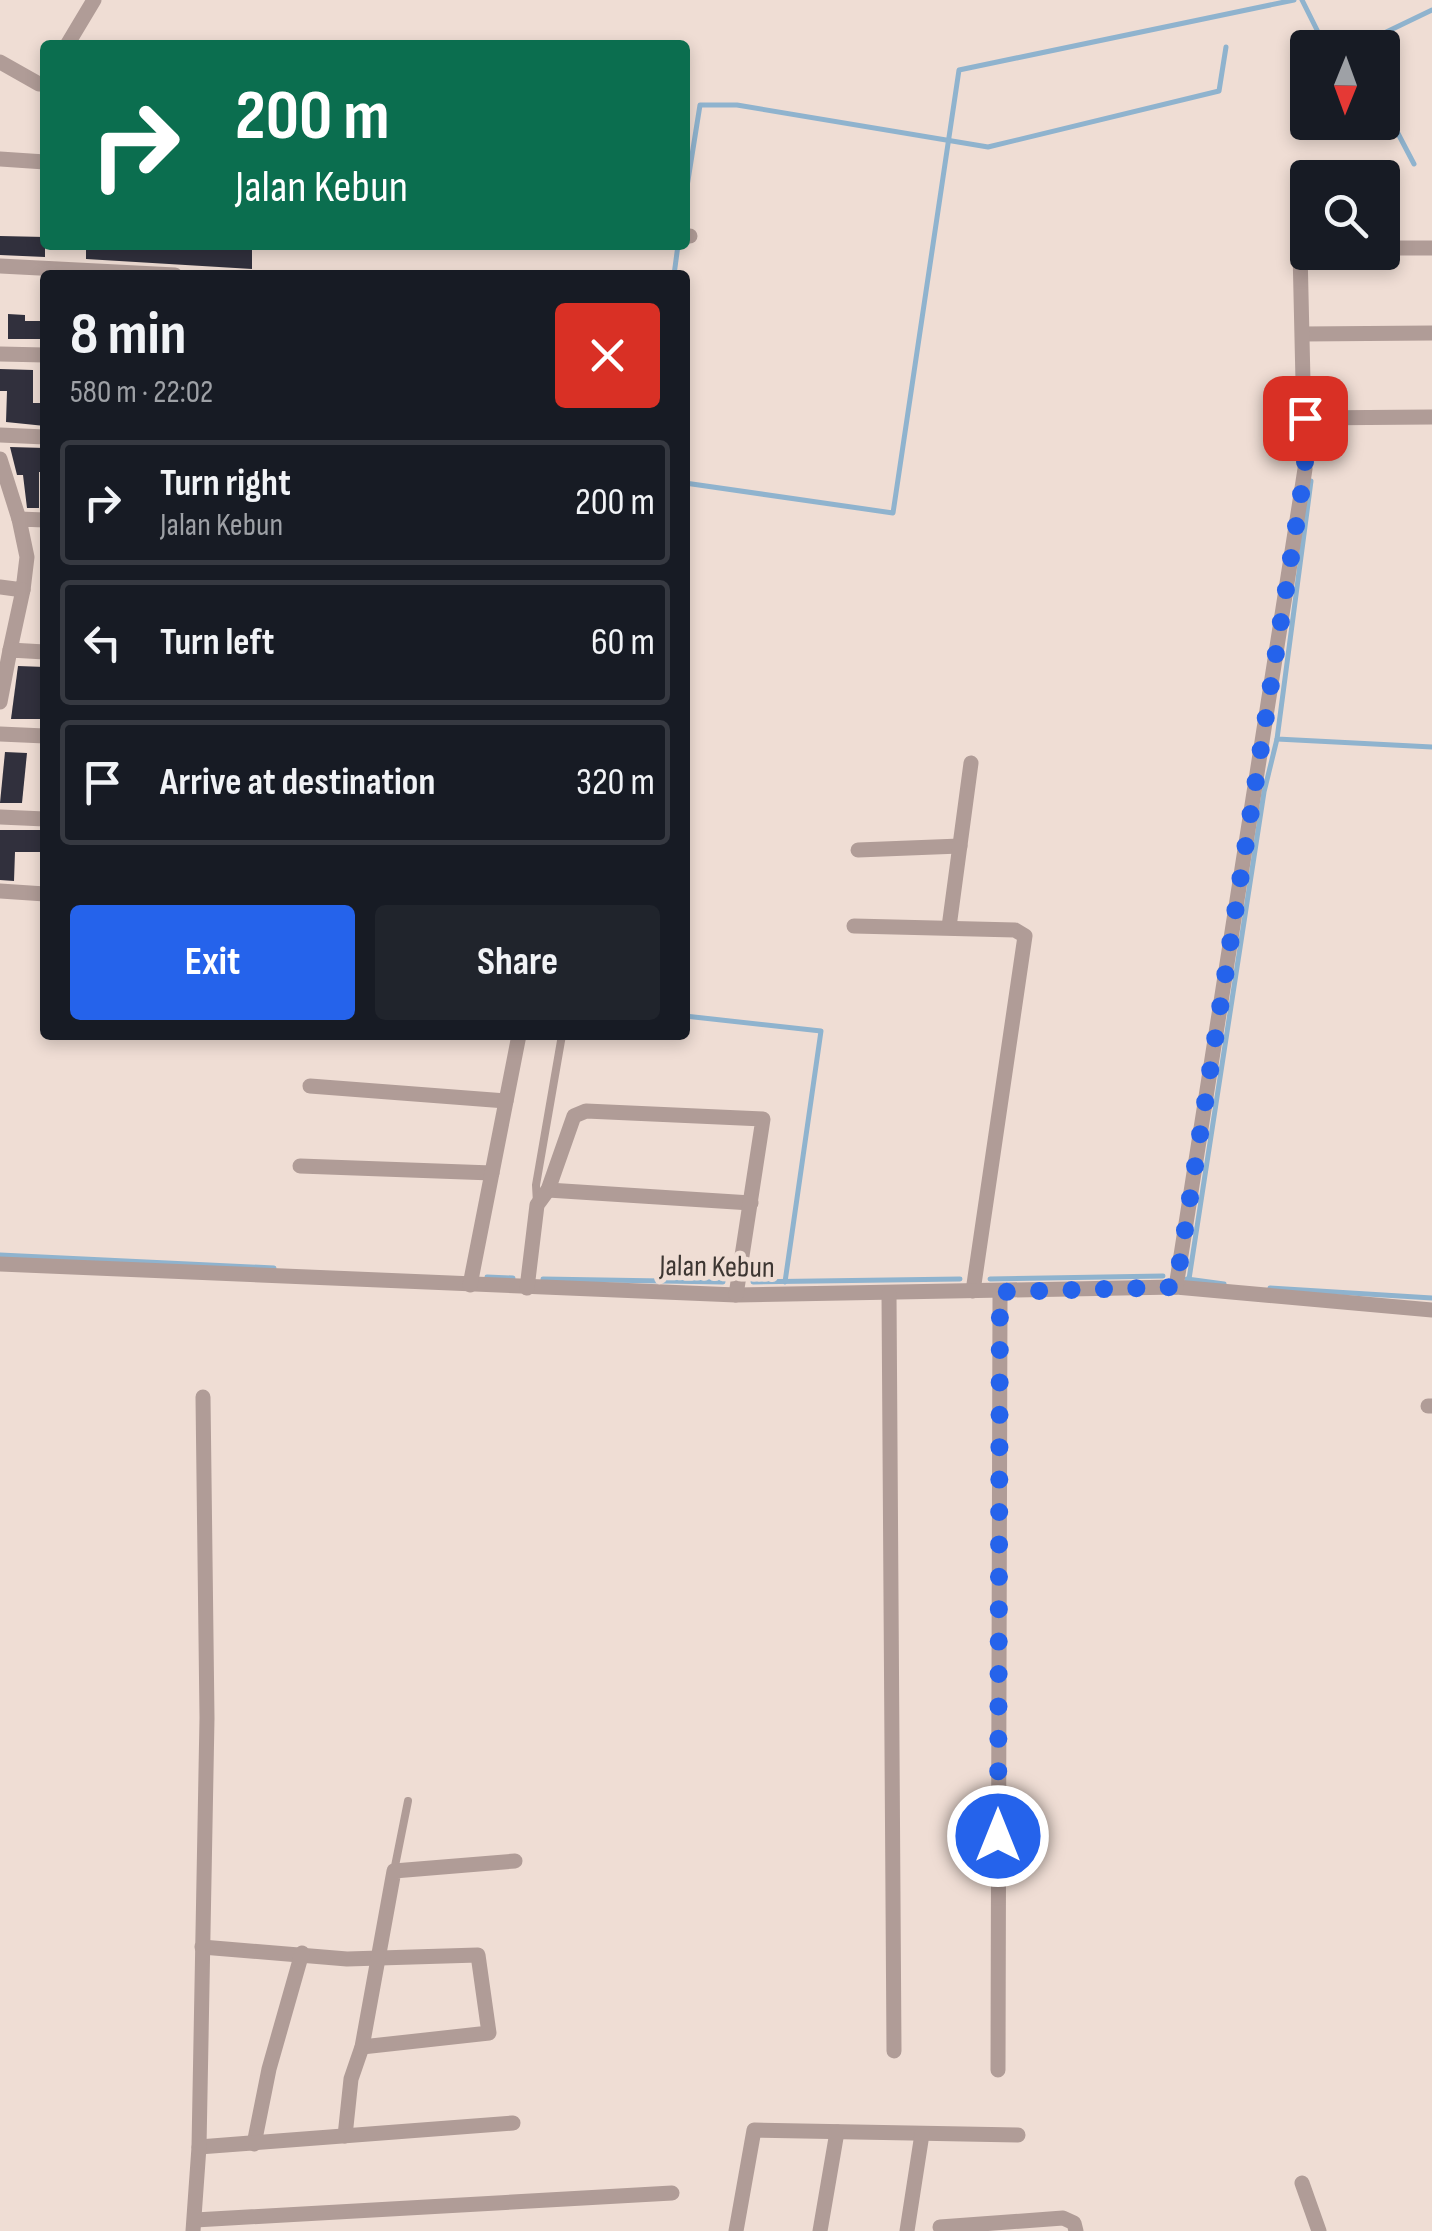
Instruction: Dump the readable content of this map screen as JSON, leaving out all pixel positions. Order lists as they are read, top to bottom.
{
  "streets": {
    "street": ["Jalan Kebun"]
  },
  "north": "bottom",
  "page": {
    "turn": ["200 m", "Jalan Kebun"],
    "heading": ["8 min", "580 m · 22:02"],
    "list": [
      {
        "name": "Turn right",
        "note": "Jalan Kebun",
        "value": "200 m"
      },
      {
        "name": "Turn left",
        "value": "60 m"
      },
      {
        "name": "Arrive at destination",
        "value": "320 m"
      }
    ],
    "buttons": ["Exit", "Share"]
  }
}
